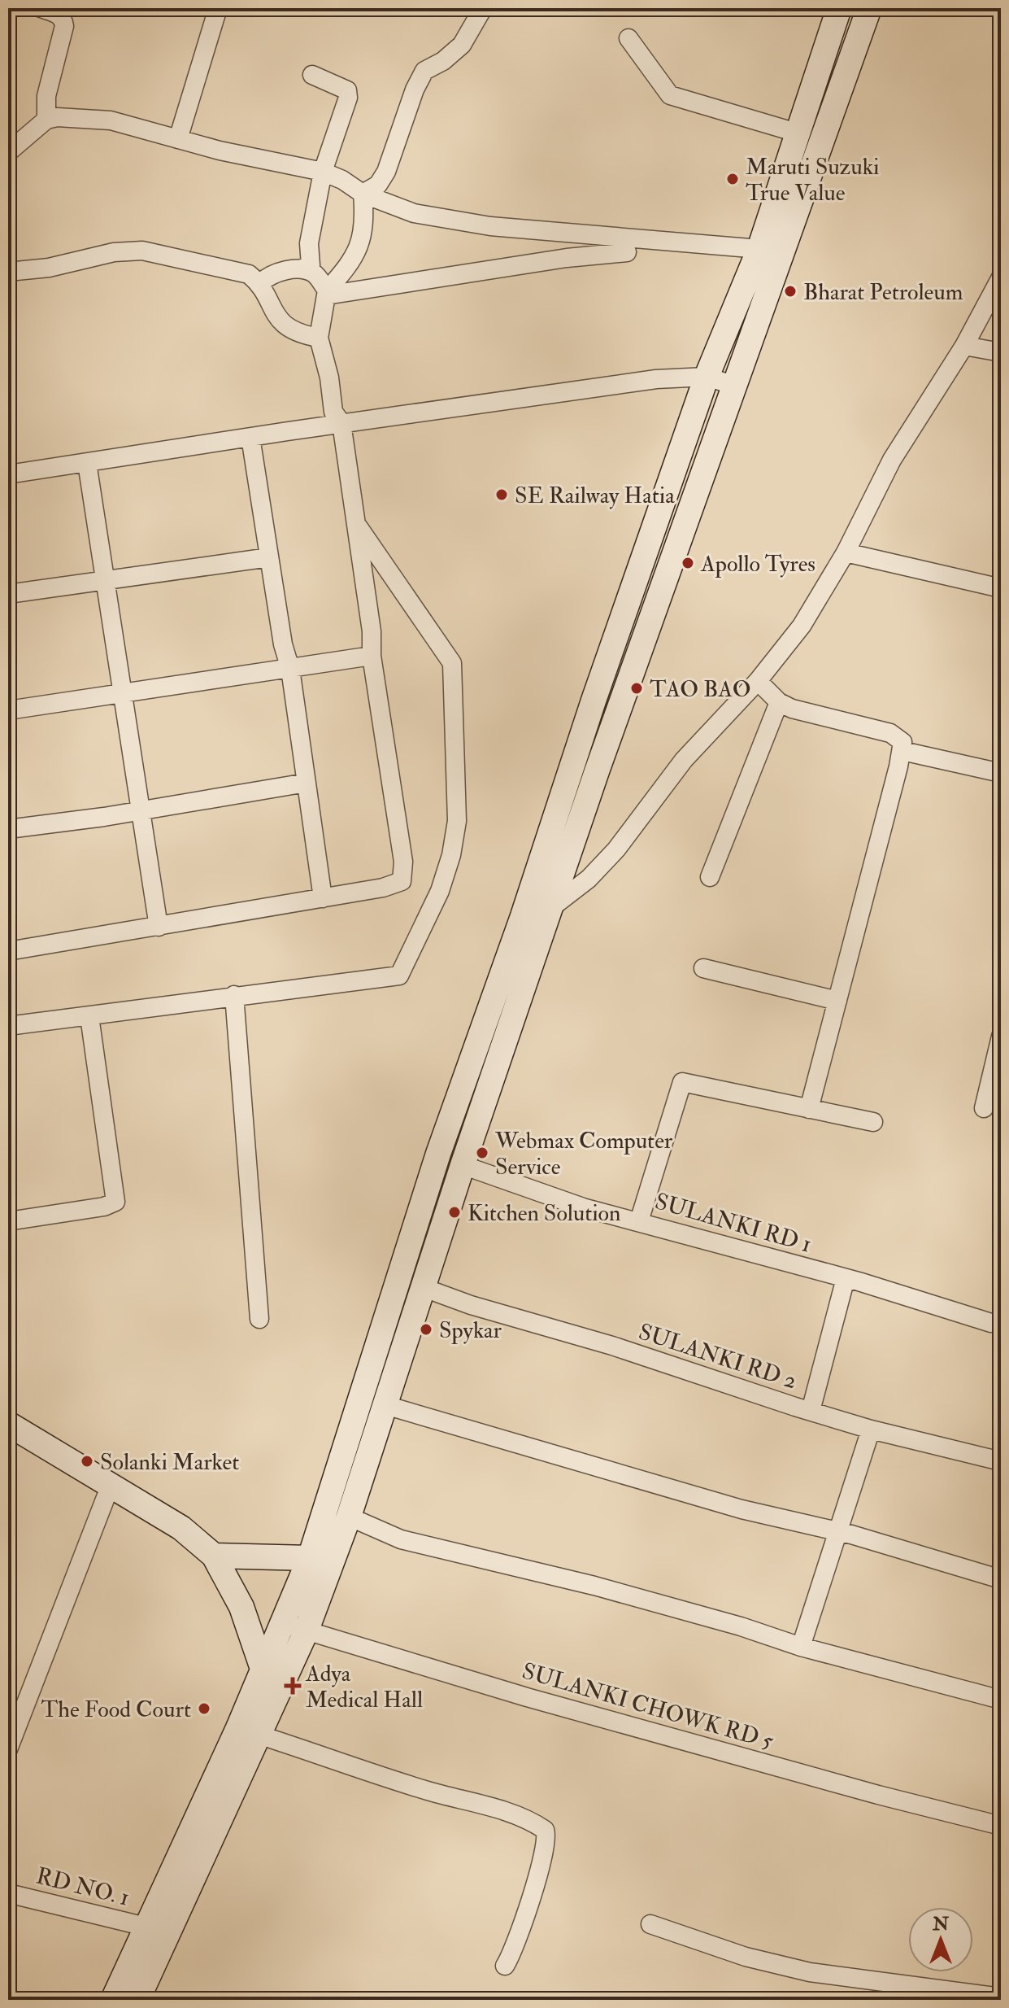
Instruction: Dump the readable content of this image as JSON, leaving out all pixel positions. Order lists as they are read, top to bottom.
{
  "streets": {
    "street": [
      "SULANKI RD 1",
      "SULANKI RD 2",
      "SULANKI CHOWK RD 5",
      "RD NO. 1"
    ]
  },
  "places": {
    "other": [
      "Maruti Suzuki True Value",
      "Bharat Petroleum",
      "SE Railway Hatia",
      "Apollo Tyres",
      "TAO BAO",
      "Webmax Computer Service",
      "Kitchen Solution",
      "Spykar",
      "Solanki Market",
      "The Food Court"
    ],
    "health": ["Adya Medical Hall"]
  },
  "north": "top"
}
